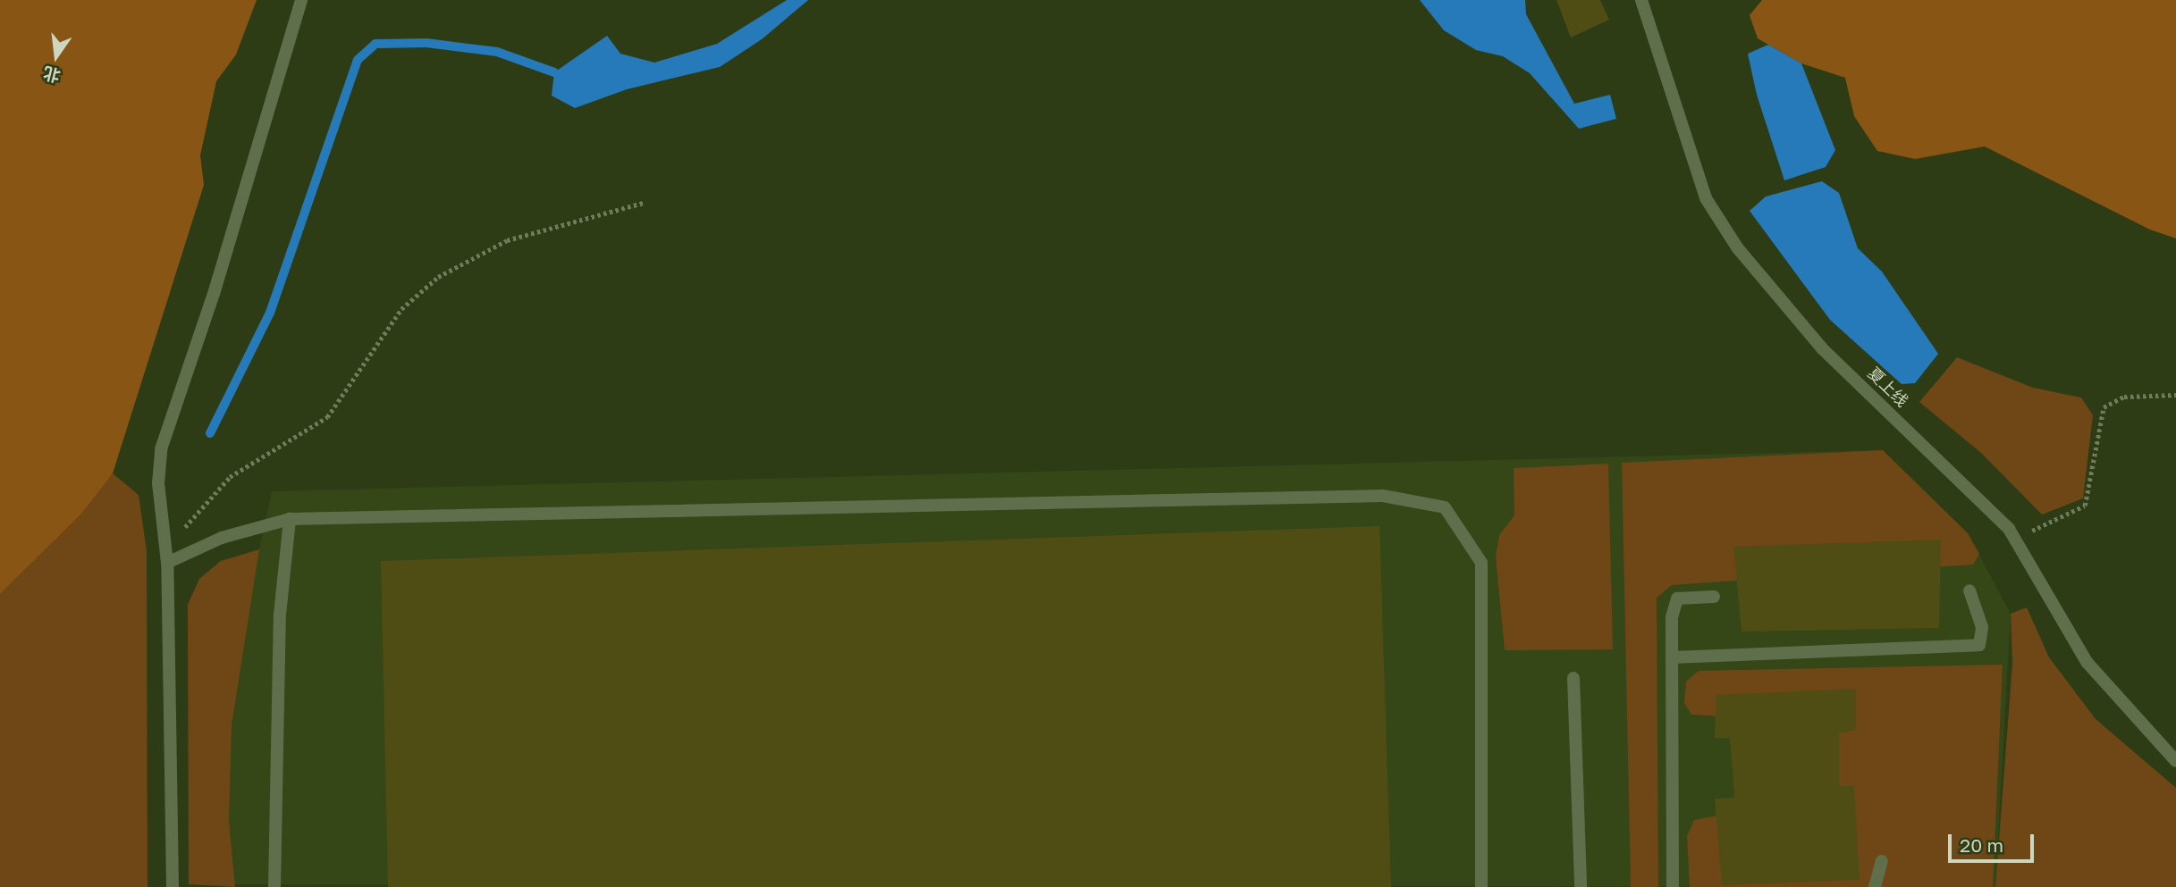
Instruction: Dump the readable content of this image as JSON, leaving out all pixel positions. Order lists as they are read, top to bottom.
{
  "streets": {
    "street": ["夏上线"]
  },
  "scale_bar": "20 m",
  "north": "bottom"
}
